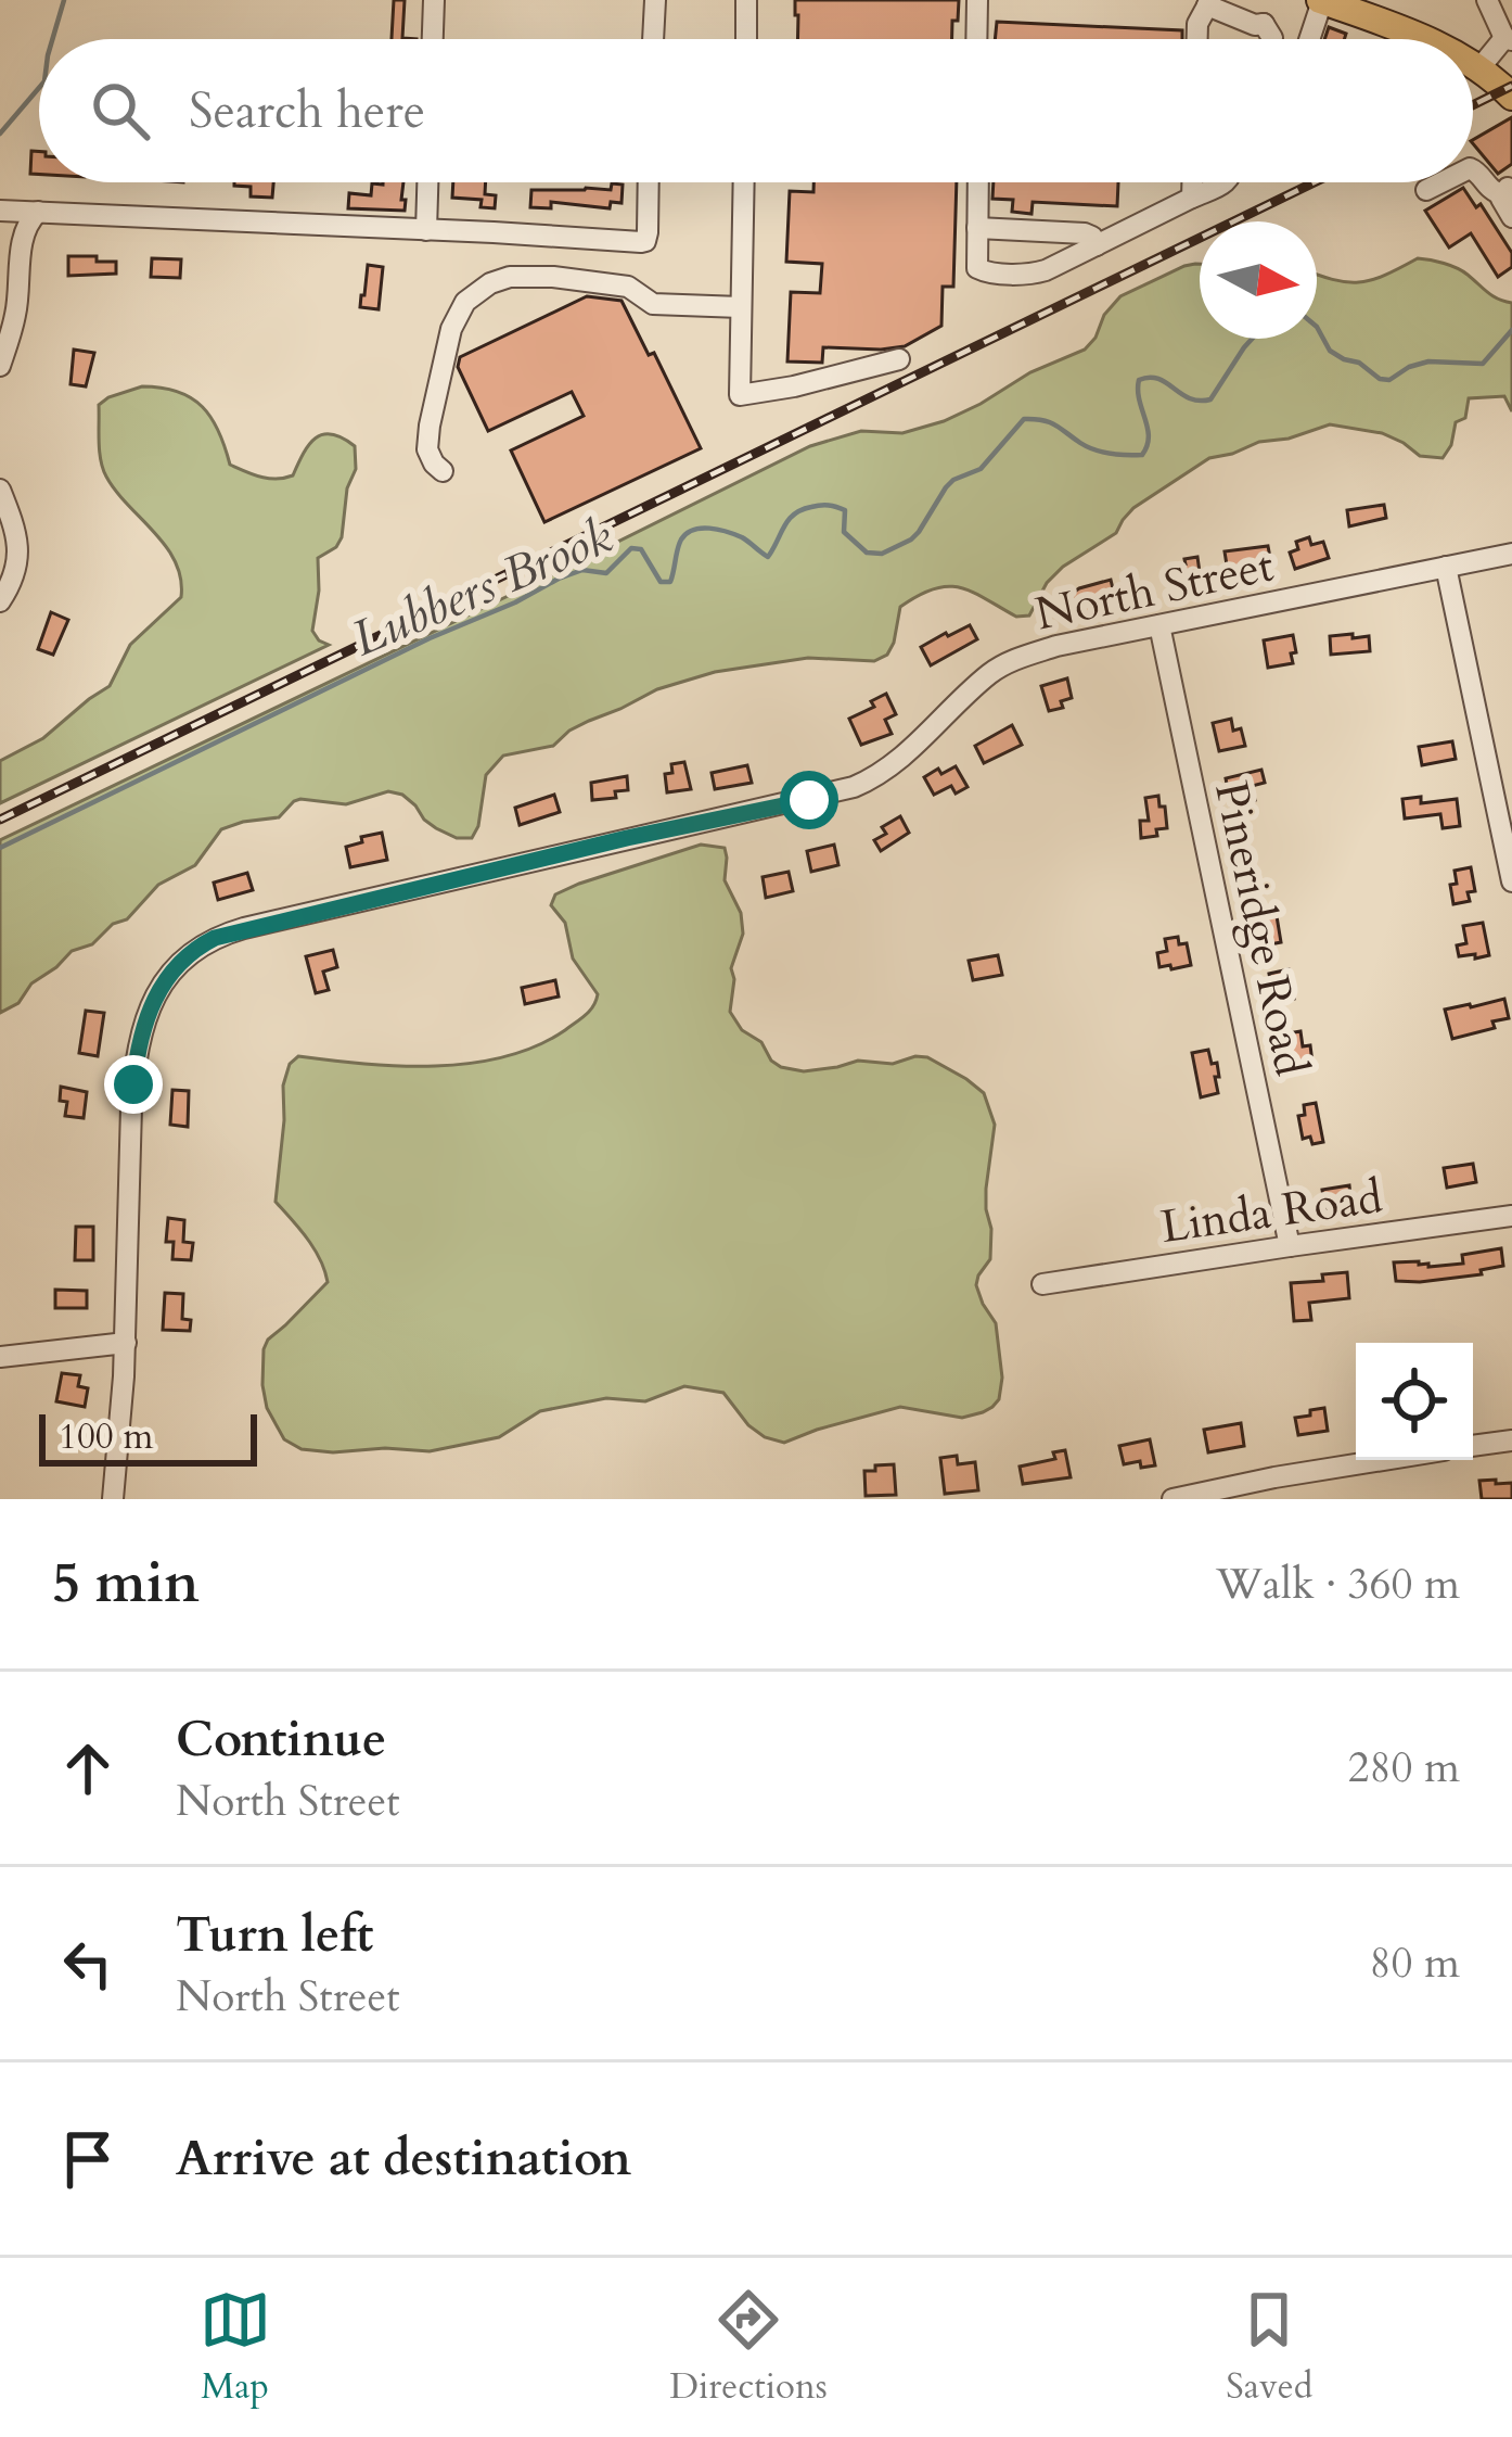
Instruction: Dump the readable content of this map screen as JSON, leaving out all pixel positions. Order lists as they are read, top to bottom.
{
  "streets": {
    "street": ["North Street", "Pineridge Road", "Linda Road"]
  },
  "crossings": [
    ["North Street", "Pineridge Road"],
    ["Pineridge Road", "Linda Road"]
  ],
  "water": ["Lubbers Brook"],
  "scale_bar": "100 m",
  "north": "right",
  "page": {
    "search": "Search here",
    "scale": "100 m",
    "heading": ["5 min", "Walk · 360 m"],
    "list": [
      ["Continue", "North Street", "280 m"],
      ["Turn left", "North Street", "80 m"],
      "Arrive at destination"
    ],
    "nav": ["Map", "Directions", "Saved"]
  }
}
